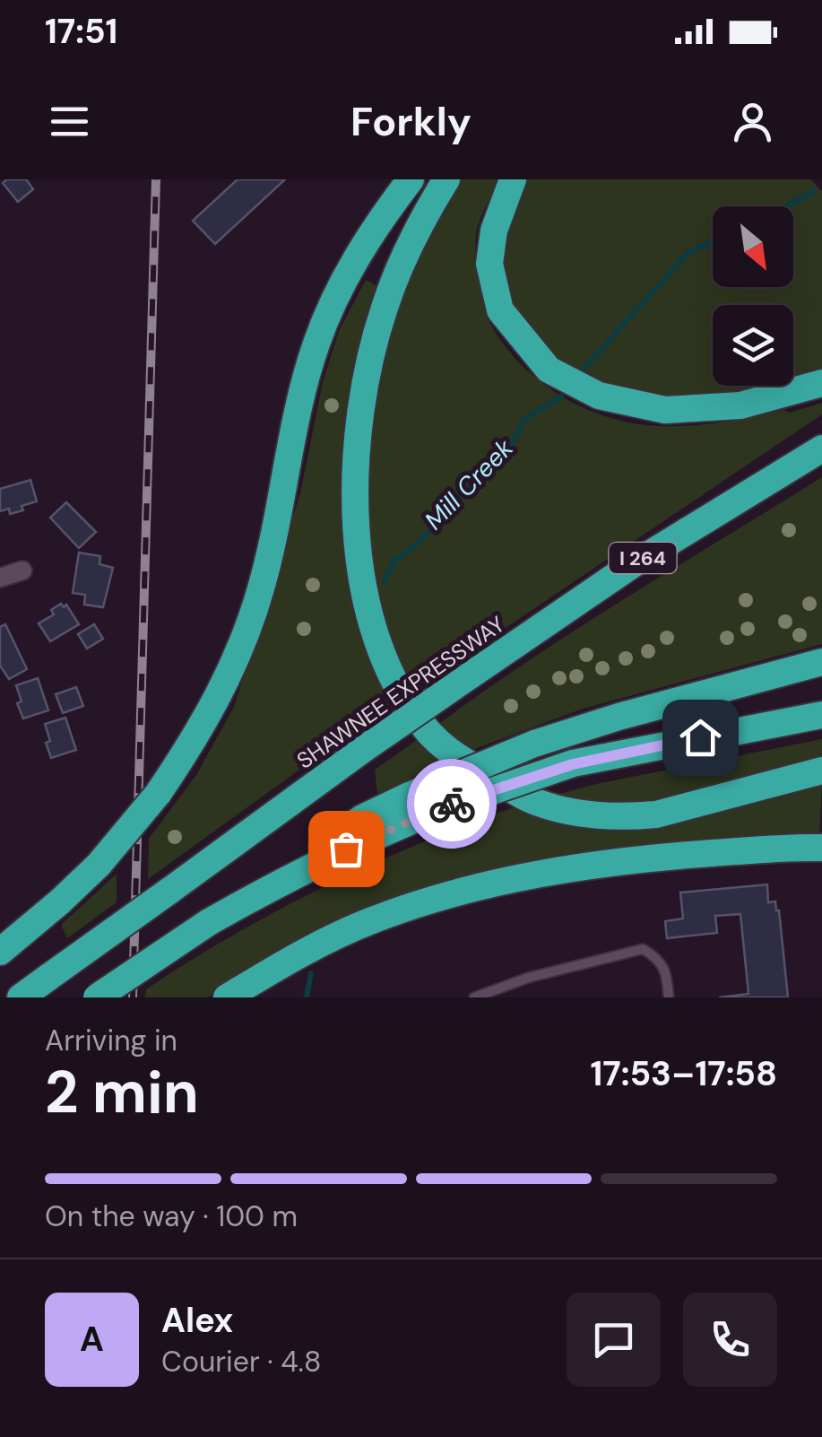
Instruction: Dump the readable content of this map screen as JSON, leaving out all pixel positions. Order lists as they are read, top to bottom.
{
  "streets": {
    "highway": ["I 264", "SHAWNEE EXPRESSWAY"]
  },
  "water": ["Mill Creek"],
  "north": "bottom right",
  "page": {
    "status": "17:51",
    "header": "Forkly",
    "heading": ["2 min", "Arriving in", "17:53–17:58"],
    "panel": ["Alex", "Courier · 4.8"],
    "bar": "On the way · 100 m",
    "round": "A"
  }
}
